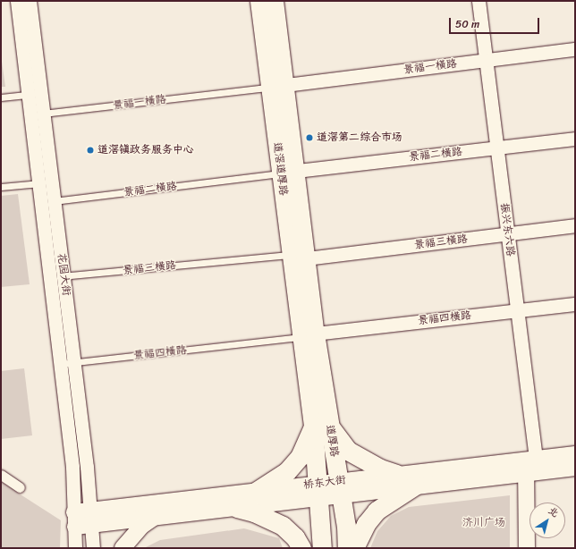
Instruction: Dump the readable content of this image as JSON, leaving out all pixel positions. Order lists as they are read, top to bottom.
{
  "streets": {
    "main road": ["道滘道厚路", "道厚路"],
    "street": [
      "景福一横路",
      "景福二横路",
      "振兴东六路",
      "景福三横路",
      "花园大街",
      "景福四横路",
      "桥东大街"
    ]
  },
  "crossings": [
    ["景福一横路", "道滘道厚路"],
    ["景福一横路", "振兴东六路"],
    ["景福一横路", "花园大街"],
    ["景福二横路", "道滘道厚路"],
    ["景福二横路", "振兴东六路"],
    ["景福二横路", "花园大街"],
    ["道滘道厚路", "景福三横路"],
    ["道滘道厚路", "景福四横路"],
    ["道滘道厚路", "道厚路"],
    ["振兴东六路", "景福三横路"],
    ["振兴东六路", "景福四横路"],
    ["振兴东六路", "桥东大街"],
    ["景福三横路", "花园大街"],
    ["花园大街", "景福四横路"],
    ["花园大街", "桥东大街"],
    ["景福四横路", "道厚路"],
    ["道厚路", "桥东大街"]
  ],
  "parks": ["济川广场"],
  "places": ["道滘第二综合市场", "道滘镇政务服务中心"],
  "scale_bar": "50 m",
  "north": "top right"
}
